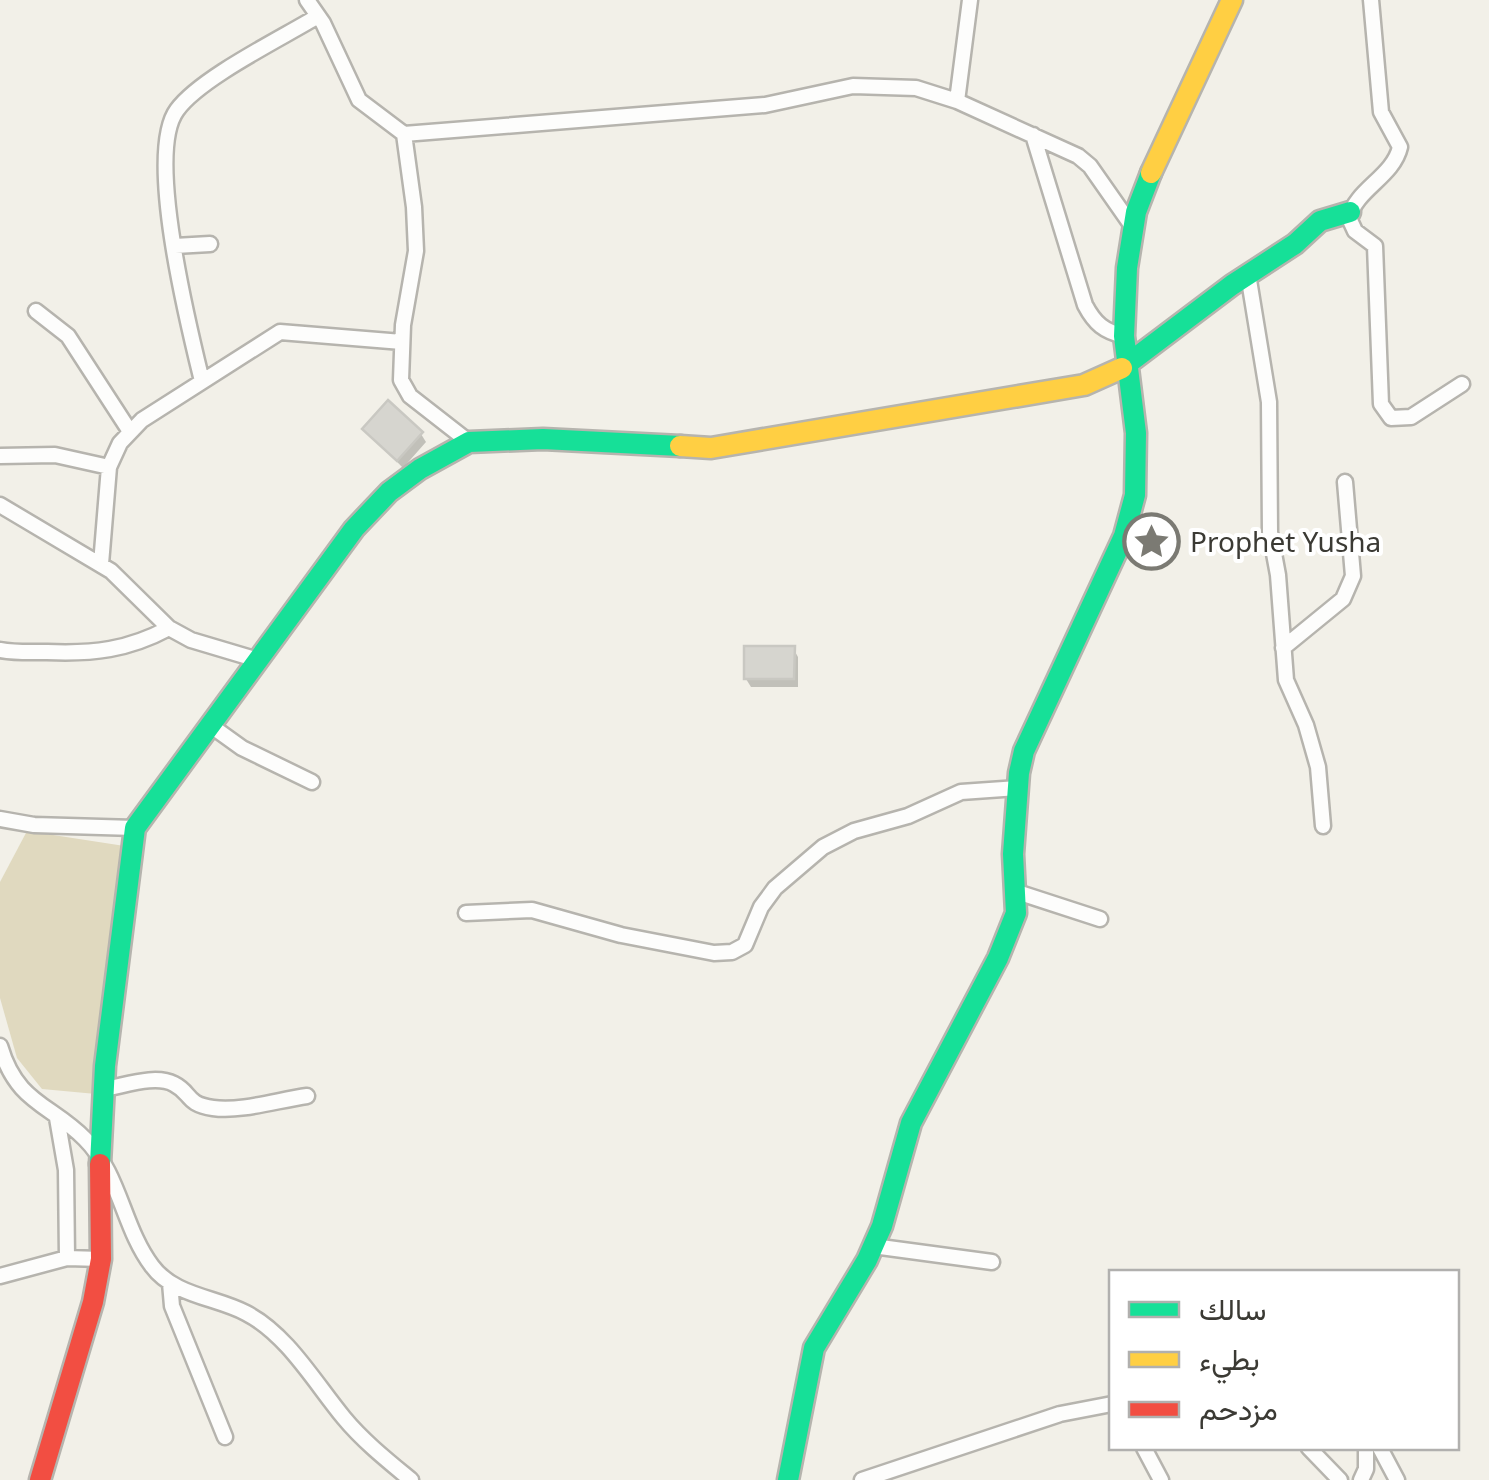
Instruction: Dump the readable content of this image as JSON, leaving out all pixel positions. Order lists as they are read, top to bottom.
{
  "places": {
    "place": ["Prophet Yusha"]
  },
  "legend": ["سالك", "بطيء", "مزدحم"]
}
